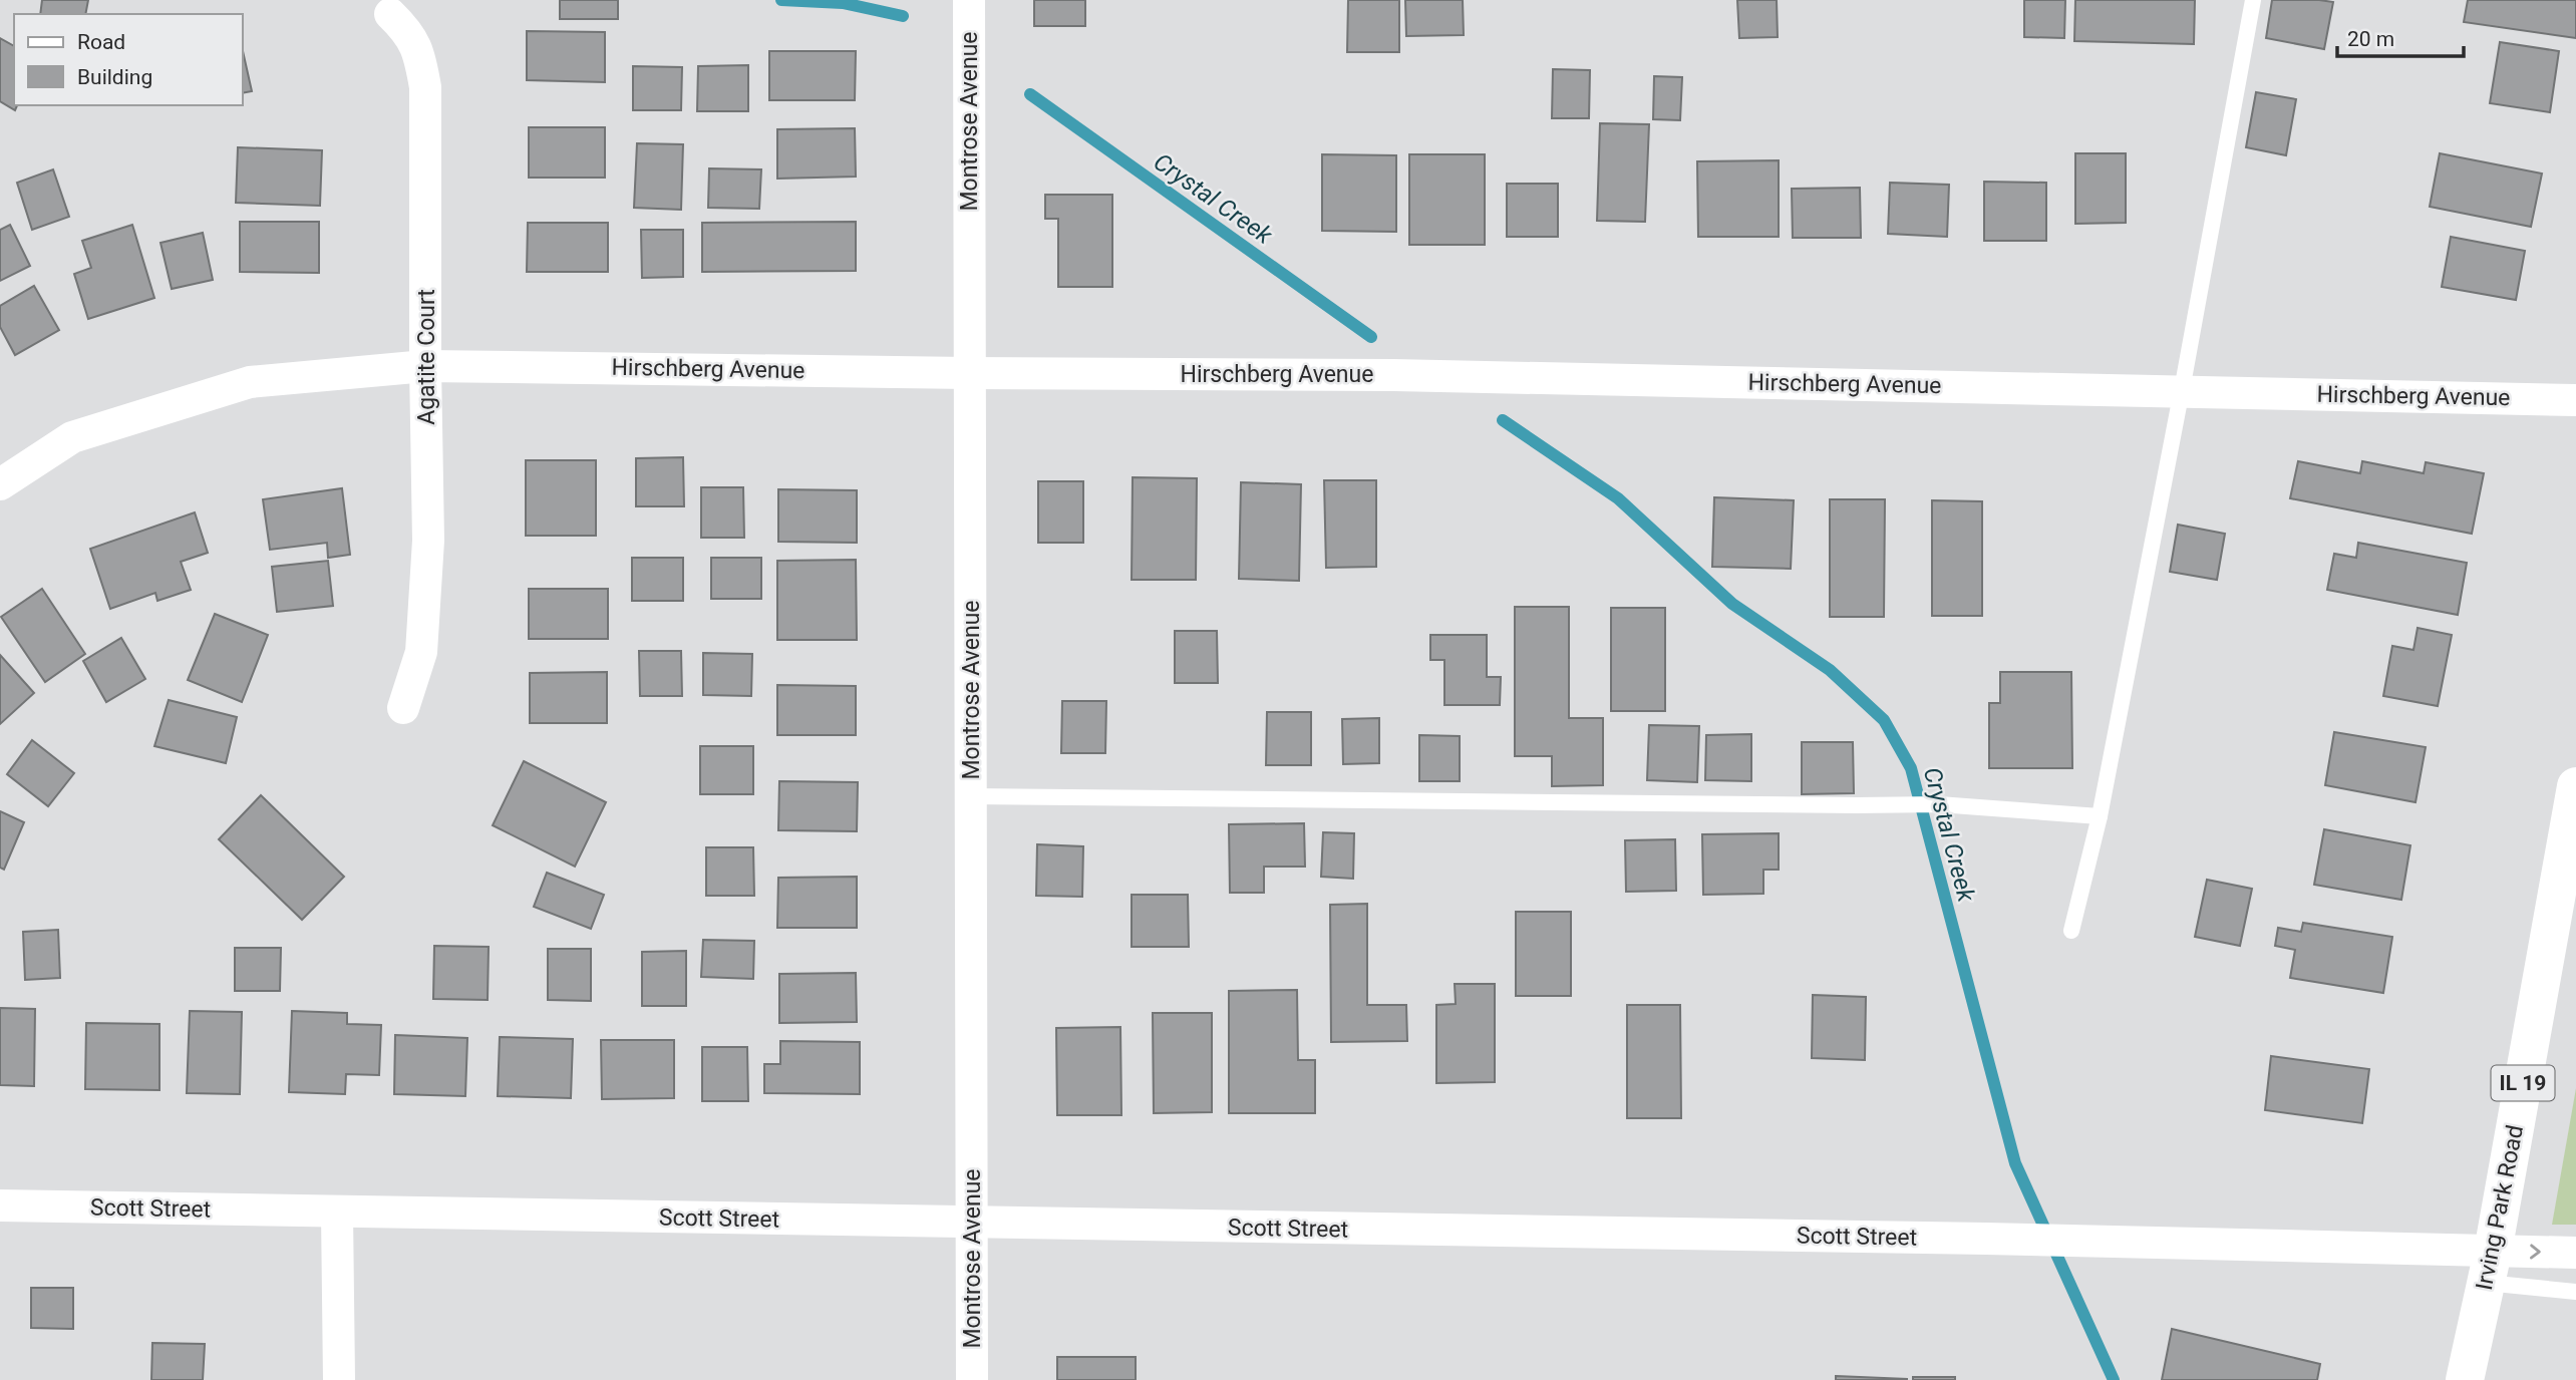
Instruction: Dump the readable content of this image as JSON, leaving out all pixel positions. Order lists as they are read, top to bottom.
{
  "streets": {
    "main road": ["IL 19", "Irving Park Road"],
    "street": [
      "Montrose Avenue",
      "Agatite Court",
      "Hirschberg Avenue",
      "Scott Street"
    ]
  },
  "crossings": [
    ["Montrose Avenue", "Hirschberg Avenue"],
    ["Montrose Avenue", "Scott Street"],
    ["Agatite Court", "Hirschberg Avenue"],
    ["Irving Park Road", "Scott Street"]
  ],
  "water": ["Crystal Creek"],
  "legend": ["Road", "Building"],
  "scale_bar": "20 m"
}
